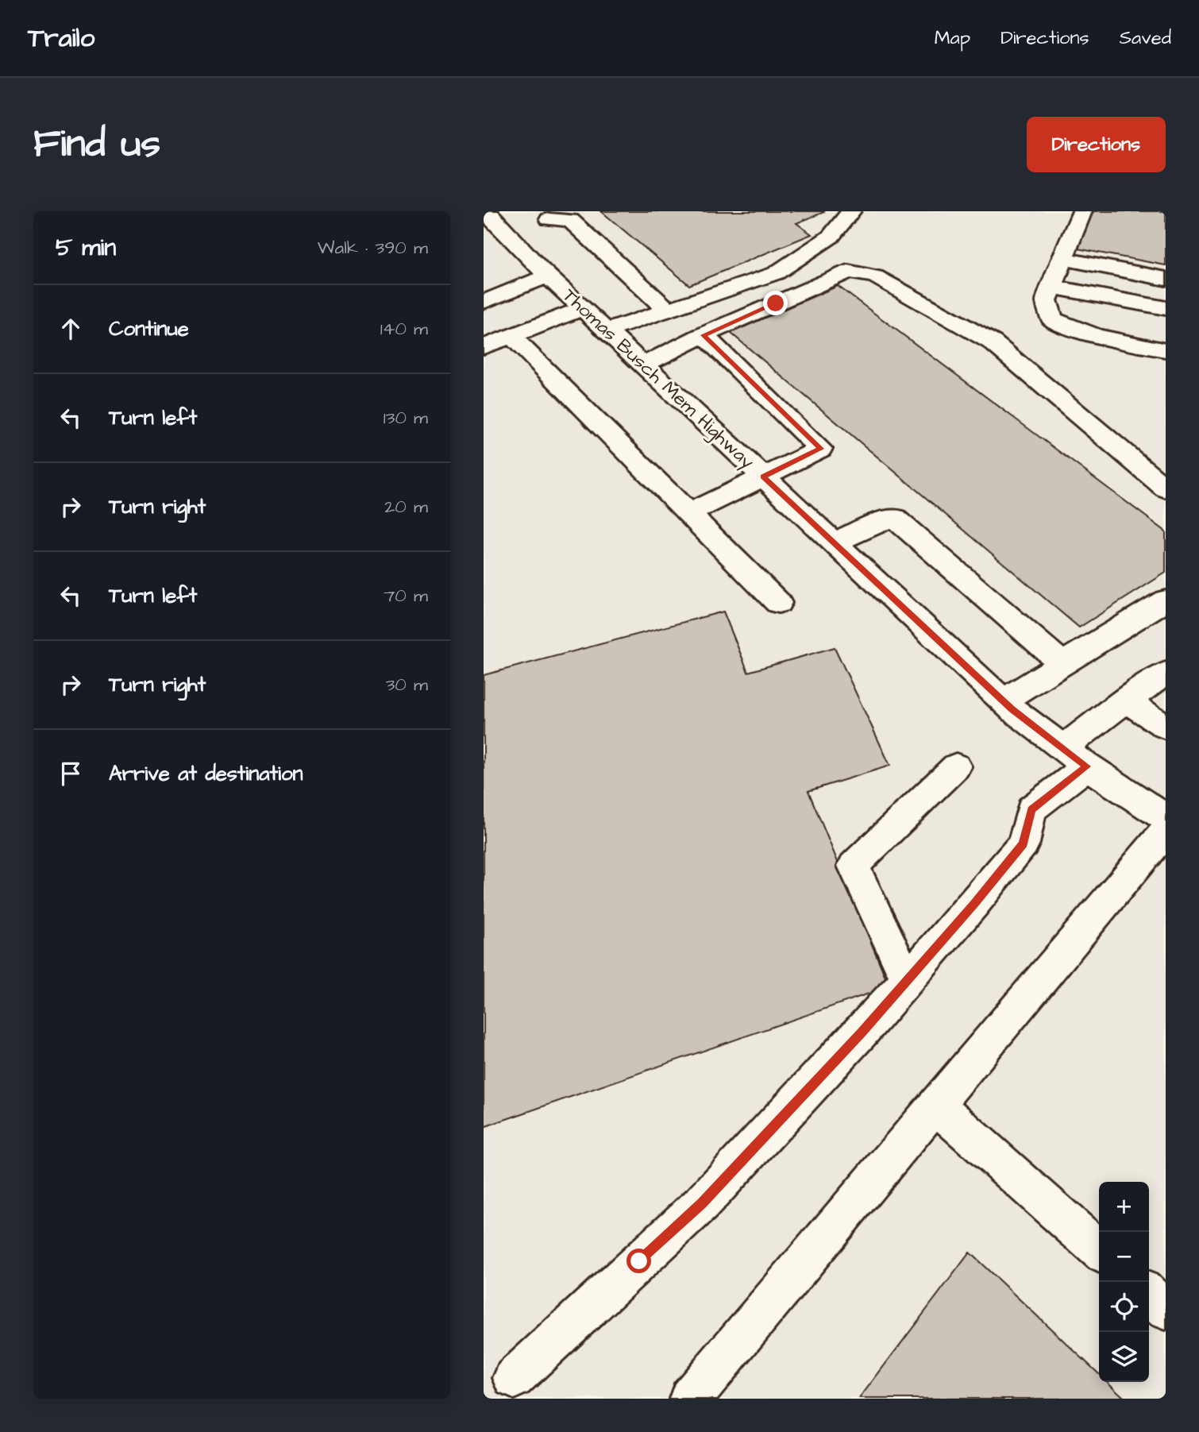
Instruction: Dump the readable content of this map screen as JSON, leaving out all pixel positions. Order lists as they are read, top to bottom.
{
  "streets": {
    "street": ["Thomas Busch Mem Highway"]
  },
  "page": {
    "header": "Trailo",
    "nav": ["Map", "Directions", "Saved"],
    "buttons": "Directions",
    "title": "Find us",
    "heading": ["5 min", "Walk · 390 m"],
    "list": [
      ["Continue", "140 m"],
      ["Turn left", "130 m"],
      ["Turn right", "20 m"],
      ["Turn left", "70 m"],
      ["Turn right", "30 m"],
      "Arrive at destination"
    ],
    "map_buttons": ["+", "−"]
  }
}
